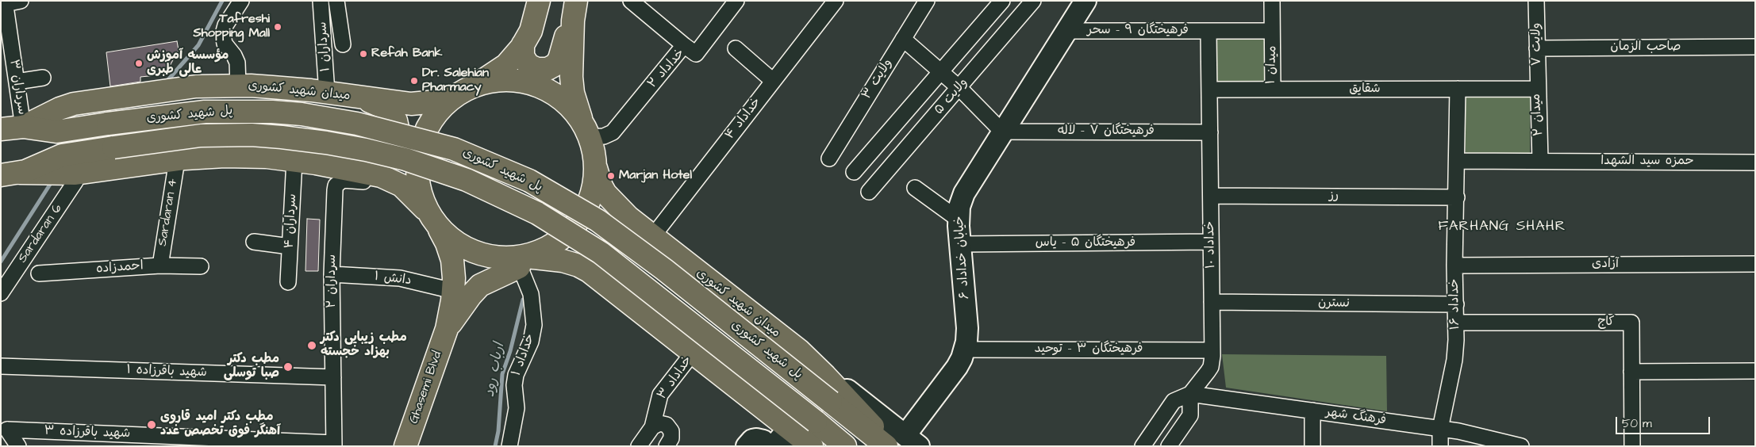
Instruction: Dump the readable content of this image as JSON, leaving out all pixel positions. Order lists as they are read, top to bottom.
{
  "streets": {
    "main road": [
      "میدان شهید کشوری",
      "پل شهید کشوری",
      "خیابان خداداد ۶",
      "Ghasemi Blvd"
    ],
    "street": [
      "فرهیختگان ۹ - سحر",
      "ولایت ۷",
      "سرداران ۱",
      "صاحب الزمان",
      "میدان ۱",
      "خداداد ۲",
      "ولایت ۳",
      "سرداران ۳",
      "شقایق",
      "ولایت ۵",
      "میدان ۲",
      "خداداد ۴",
      "فرهیختگان ۷ - لاله",
      "حمزه سید الشهدا",
      "رز",
      "Sardaran 4",
      "سرداران ۴",
      "Sardaran 6",
      "فرهیختگان ۵ - یاس",
      "خداداد ۱۰",
      "آزادی",
      "احمدزاده",
      "دانش ۱",
      "سرداران ۲",
      "نسترن",
      "خداداد ۱۶",
      "کاج",
      "فرهیختگان ۳ - توحید",
      "خداداد ۱",
      "شهید باقرزاده ۱",
      "خداداد ۳",
      "فرهنگ شهر",
      "شهید باقرزاده ۳"
    ]
  },
  "crossings": [
    ["فرهیختگان ۹ - سحر", "میدان ۱"],
    ["فرهیختگان ۹ - سحر", "خیابان خداداد ۶"],
    ["ولایت ۷", "صاحب الزمان"],
    ["ولایت ۷", "میدان ۲"],
    ["سرداران ۱", "میدان شهید کشوری"],
    ["میدان ۱", "شقایق"],
    ["میدان ۱", "خداداد ۱۰"],
    ["خداداد ۲", "میدان شهید کشوری"],
    ["سرداران ۳", "میدان شهید کشوری"],
    ["سرداران ۳", "پل شهید کشوری"],
    ["شقایق", "میدان ۲"],
    ["میدان شهید کشوری", "پل شهید کشوری"],
    ["میدان شهید کشوری", "خداداد ۴"],
    ["میدان شهید کشوری", "Sardaran 4"],
    ["میدان شهید کشوری", "سرداران ۴"],
    ["میدان شهید کشوری", "Sardaran 6"],
    ["میدان شهید کشوری", "خیابان خداداد ۶"],
    ["میدان شهید کشوری", "سرداران ۲"],
    ["میدان شهید کشوری", "خداداد ۱"],
    ["میدان شهید کشوری", "خداداد ۳"],
    ["میدان ۲", "حمزه سید الشهدا"],
    ["فرهیختگان ۷ - لاله", "خداداد ۱۰"],
    ["فرهیختگان ۷ - لاله", "خیابان خداداد ۶"],
    ["رز", "خداداد ۱۰"],
    ["رز", "خداداد ۱۶"],
    ["Sardaran 4", "احمدزاده"],
    ["فرهیختگان ۵ - یاس", "خداداد ۱۰"],
    ["فرهیختگان ۵ - یاس", "خیابان خداداد ۶"],
    ["خداداد ۱۰", "نسترن"],
    ["خداداد ۱۰", "فرهیختگان ۳ - توحید"],
    ["خداداد ۱۰", "فرهنگ شهر"],
    ["خیابان خداداد ۶", "فرهیختگان ۳ - توحید"],
    ["آزادی", "خداداد ۱۶"],
    ["دانش ۱", "سرداران ۲"],
    ["سرداران ۲", "شهید باقرزاده ۱"],
    ["سرداران ۲", "شهید باقرزاده ۳"],
    ["نسترن", "خداداد ۱۶"],
    ["خداداد ۱۶", "کاج"],
    ["خداداد ۱۶", "فرهنگ شهر"]
  ],
  "districts": ["FARHANG SHAHR"],
  "water": ["ارباب رود"],
  "places": [
    "Tafreshi Shopping Mall",
    "Refah Bank",
    "مؤسسه آموزش عالی طبری",
    "Dr. Salehian Pharmacy",
    "Marjan Hotel",
    "مطب زیبایی دکتر بهزاد خجسته",
    "مطب دکتر صبا توسلی",
    "مطب دکتر اميد قاروی آهنگر فوق تخصص غدد"
  ],
  "scale_bar": "50 m"
}
